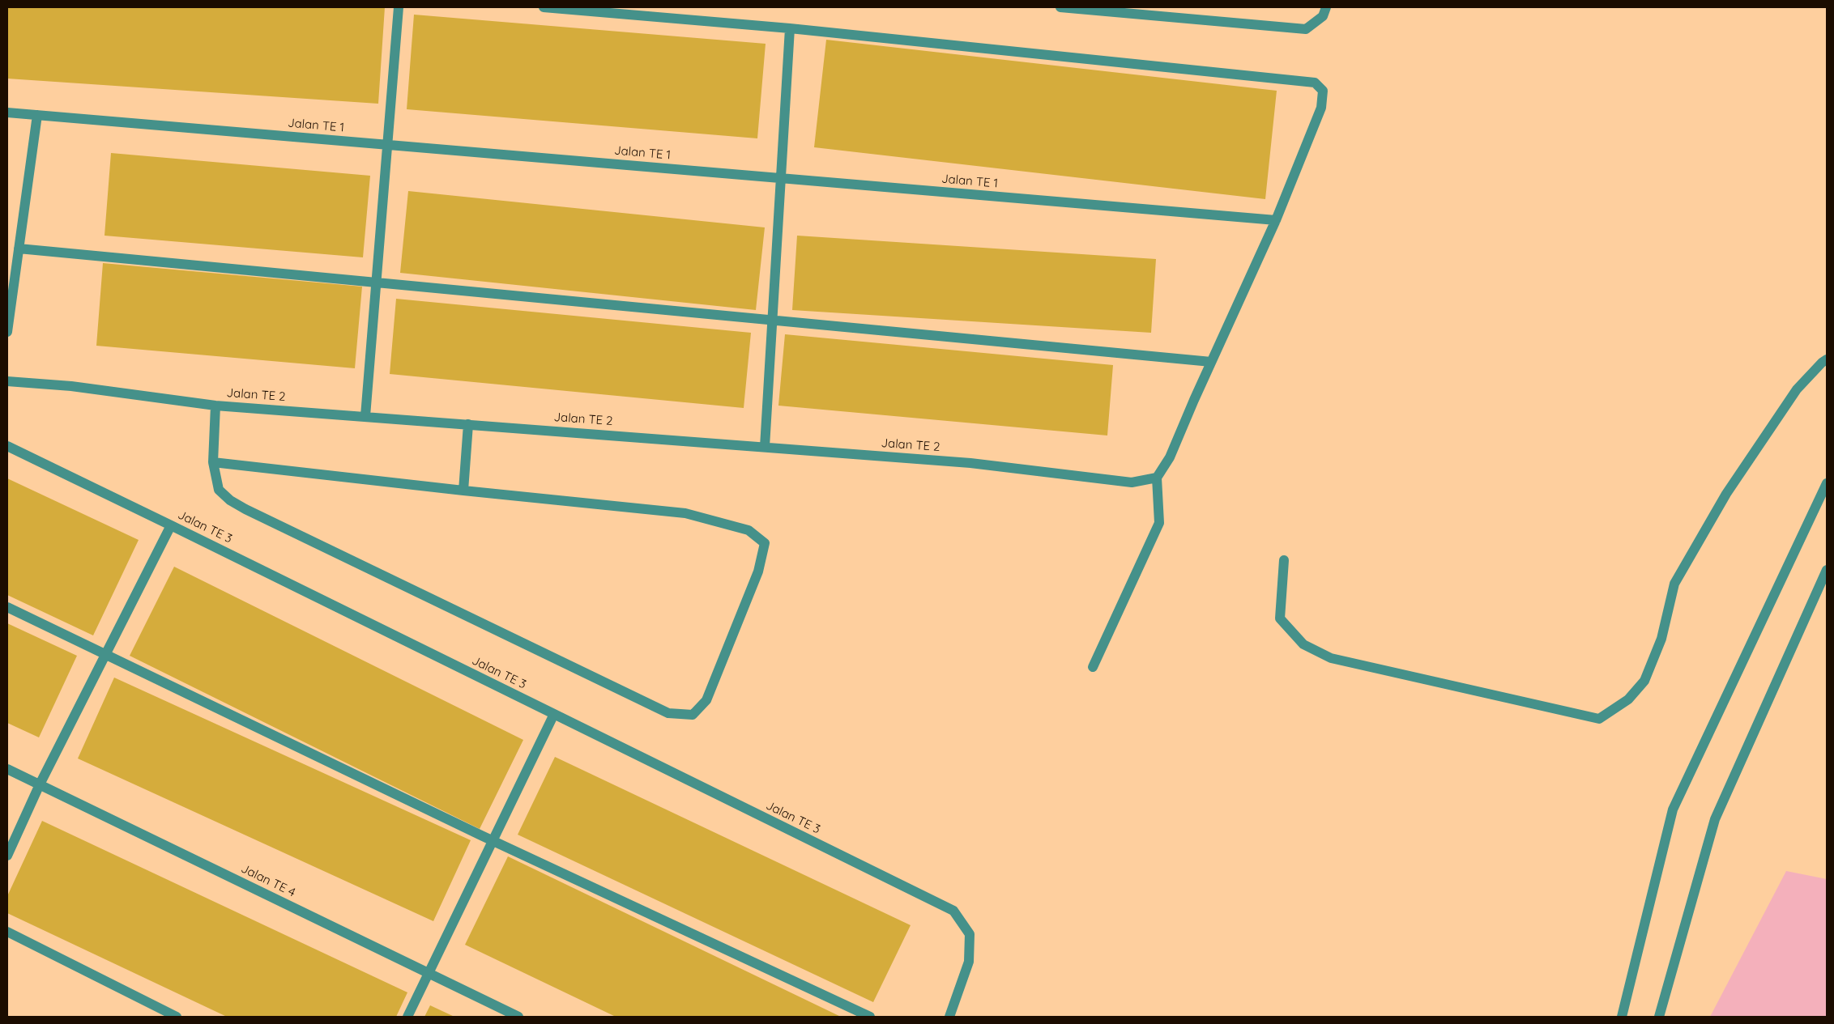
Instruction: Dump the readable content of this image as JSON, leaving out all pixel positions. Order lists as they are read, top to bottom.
{
  "streets": {
    "street": [
      "Jalan TE 1",
      "Jalan TE 2",
      "Jalan TE 3",
      "Jalan TE 4"
    ]
  }
}
